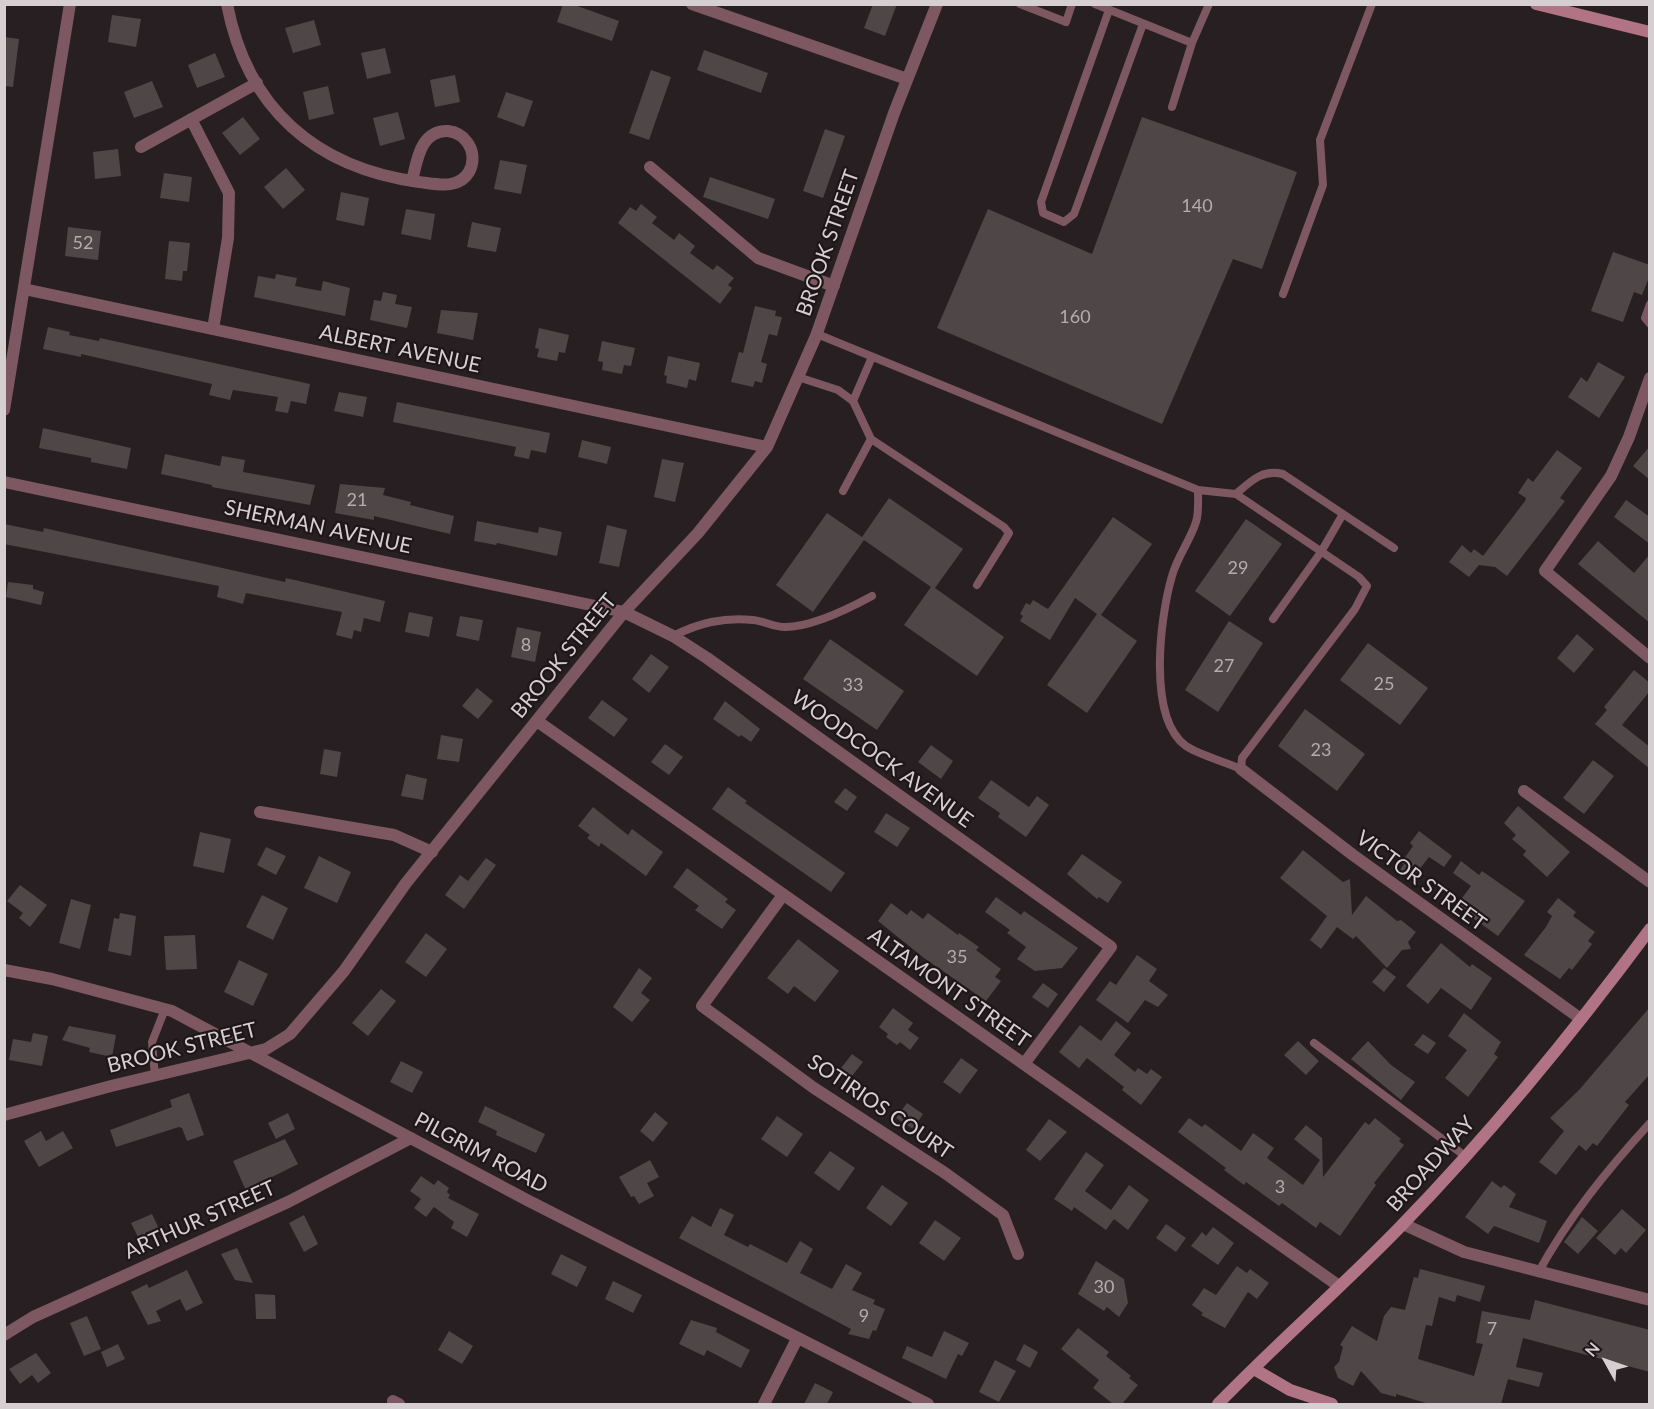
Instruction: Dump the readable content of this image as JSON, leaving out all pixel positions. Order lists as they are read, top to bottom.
{
  "streets": {
    "main road": ["BROADWAY"],
    "street": [
      "BROOK STREET",
      "ALBERT AVENUE",
      "SHERMAN AVENUE",
      "WOODCOCK AVENUE",
      "VICTOR STREET",
      "ALTAMONT STREET",
      "SOTIRIOS COURT",
      "PILGRIM ROAD",
      "ARTHUR STREET"
    ]
  },
  "crossings": [
    ["BROOK STREET", "ALBERT AVENUE"],
    ["BROOK STREET", "SHERMAN AVENUE"],
    ["BROOK STREET", "WOODCOCK AVENUE"],
    ["BROOK STREET", "ALTAMONT STREET"],
    ["BROOK STREET", "PILGRIM ROAD"],
    ["SHERMAN AVENUE", "WOODCOCK AVENUE"],
    ["WOODCOCK AVENUE", "ALTAMONT STREET"],
    ["VICTOR STREET", "BROADWAY"],
    ["ALTAMONT STREET", "SOTIRIOS COURT"],
    ["ALTAMONT STREET", "BROADWAY"],
    ["PILGRIM ROAD", "ARTHUR STREET"]
  ],
  "house_numbers": [
    "140",
    "52",
    "160",
    "21",
    "29",
    "8",
    "27",
    "25",
    "33",
    "23",
    "35",
    "3",
    "30",
    "9",
    "7"
  ],
  "north": "top left"
}
